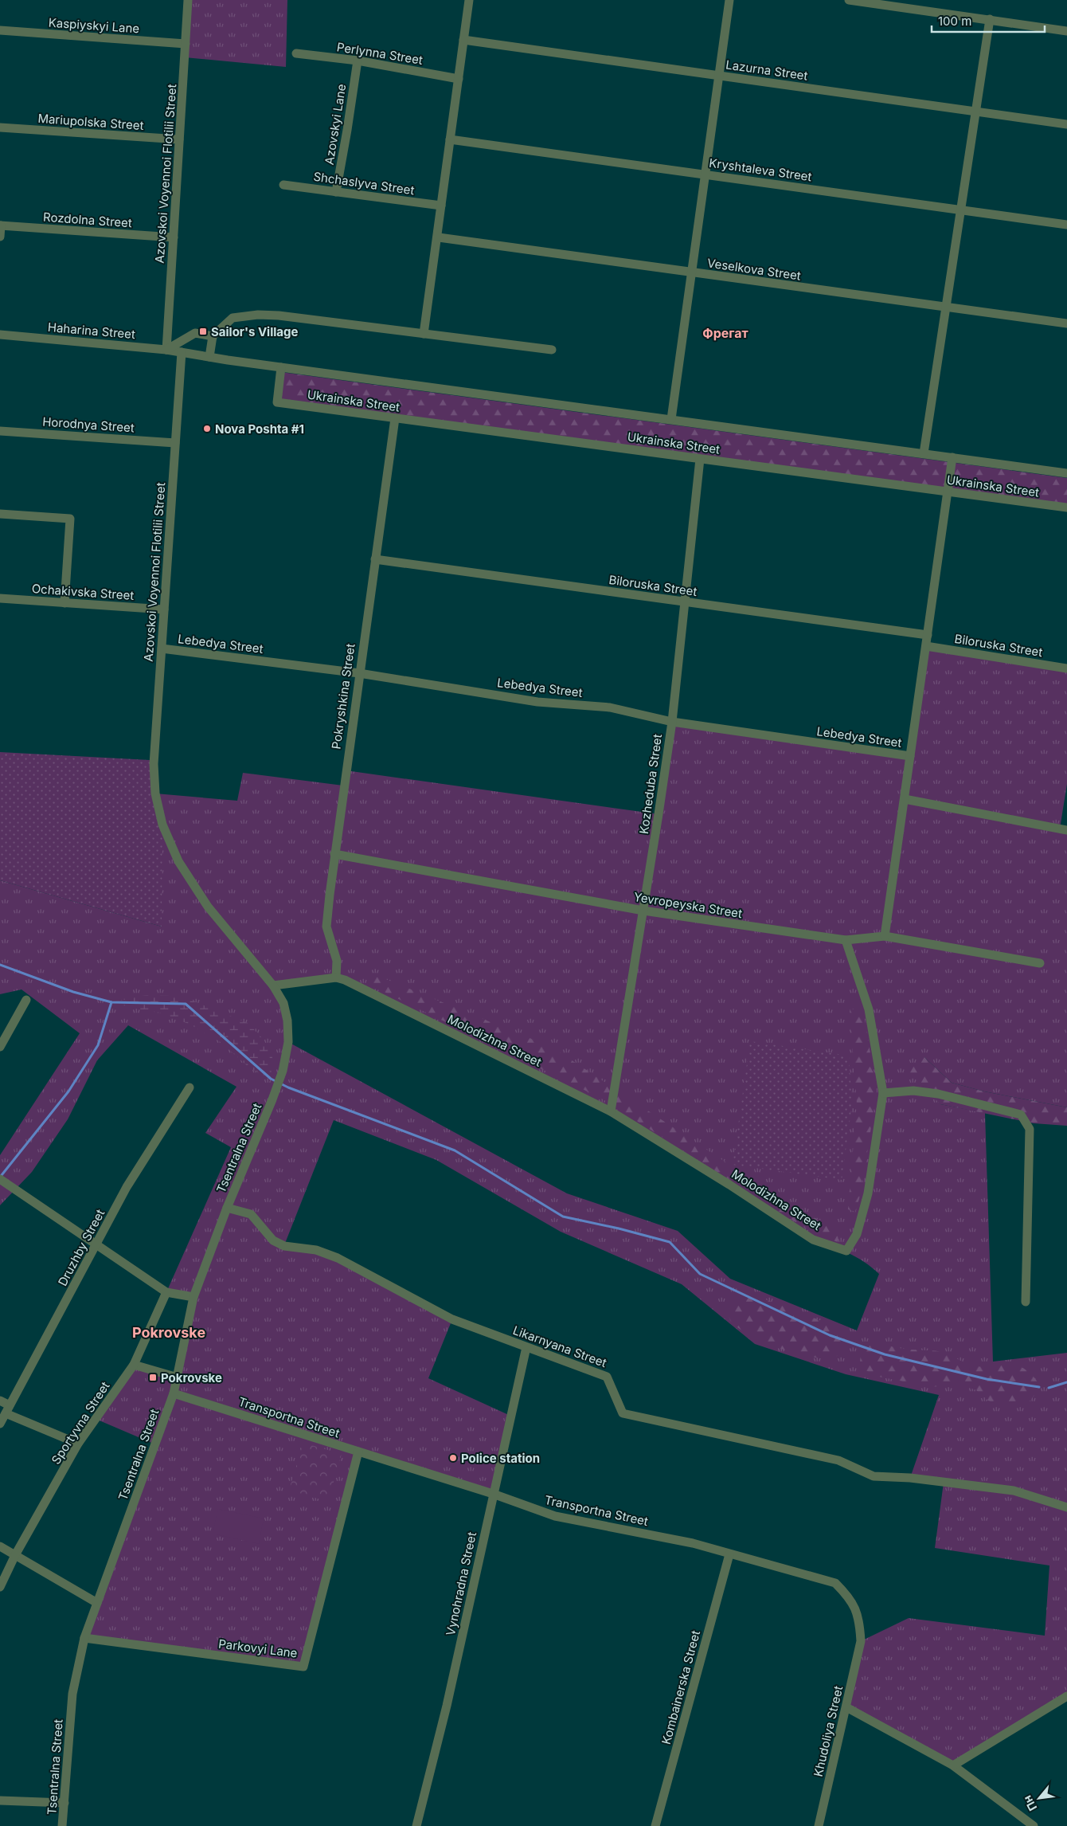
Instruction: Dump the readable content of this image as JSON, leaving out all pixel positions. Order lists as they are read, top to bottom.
{
  "streets": {
    "street": [
      "Kaspiyskyi Lane",
      "Perlynna Street",
      "Lazurna Street",
      "Mariupolska Street",
      "Azovskyi Lane",
      "Kryshtaleva Street",
      "Azovskoi Voyennoi Flotilii Street",
      "Shchaslyva Street",
      "Rozdolna Street",
      "Veselkova Street",
      "Haharina Street",
      "Ukrainska Street",
      "Horodnya Street",
      "Biloruska Street",
      "Ochakivska Street",
      "Lebedya Street",
      "Pokryshkina Street",
      "Kozheduba Street",
      "Yevropeyska Street",
      "Molodizhna Street",
      "Tsentralna Street",
      "Druzhby Street",
      "Likarnyana Street",
      "Transportna Street",
      "Sportyvna Street",
      "Vynohradna Street",
      "Parkovyi Lane",
      "Kombainerska Street",
      "Khudoliya Street"
    ]
  },
  "crossings": [
    ["Kaspiyskyi Lane", "Azovskoi Voyennoi Flotilii Street"],
    ["Perlynna Street", "Azovskyi Lane"],
    ["Mariupolska Street", "Azovskoi Voyennoi Flotilii Street"],
    ["Azovskyi Lane", "Shchaslyva Street"],
    ["Azovskoi Voyennoi Flotilii Street", "Rozdolna Street"],
    ["Azovskoi Voyennoi Flotilii Street", "Haharina Street"],
    ["Azovskoi Voyennoi Flotilii Street", "Horodnya Street"],
    ["Azovskoi Voyennoi Flotilii Street", "Ochakivska Street"],
    ["Azovskoi Voyennoi Flotilii Street", "Lebedya Street"],
    ["Azovskoi Voyennoi Flotilii Street", "Molodizhna Street"],
    ["Azovskoi Voyennoi Flotilii Street", "Tsentralna Street"],
    ["Haharina Street", "Ukrainska Street"],
    ["Ukrainska Street", "Pokryshkina Street"],
    ["Ukrainska Street", "Kozheduba Street"],
    ["Biloruska Street", "Pokryshkina Street"],
    ["Biloruska Street", "Kozheduba Street"],
    ["Lebedya Street", "Pokryshkina Street"],
    ["Lebedya Street", "Kozheduba Street"],
    ["Pokryshkina Street", "Yevropeyska Street"],
    ["Pokryshkina Street", "Molodizhna Street"],
    ["Kozheduba Street", "Yevropeyska Street"],
    ["Kozheduba Street", "Molodizhna Street"],
    ["Molodizhna Street", "Tsentralna Street"],
    ["Tsentralna Street", "Likarnyana Street"],
    ["Tsentralna Street", "Transportna Street"],
    ["Tsentralna Street", "Parkovyi Lane"],
    ["Likarnyana Street", "Vynohradna Street"],
    ["Transportna Street", "Vynohradna Street"],
    ["Transportna Street", "Parkovyi Lane"],
    ["Transportna Street", "Kombainerska Street"],
    ["Transportna Street", "Khudoliya Street"]
  ],
  "districts": ["Фрегат", "Pokrovske"],
  "places": {
    "transit": ["Sailor's Village", "Pokrovske"],
    "other": ["Nova Poshta #1", "Police station"]
  },
  "scale_bar": "100 m",
  "north": "bottom left"
}
